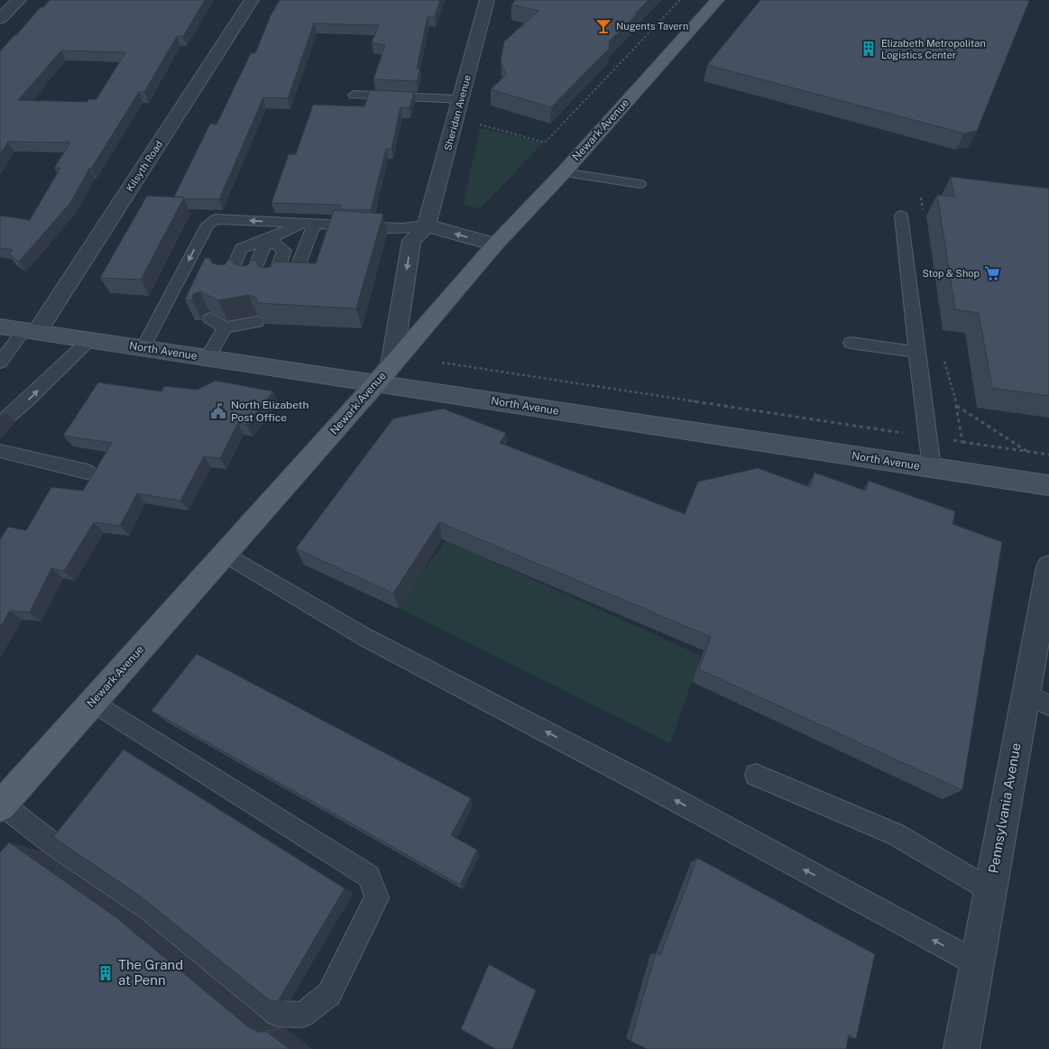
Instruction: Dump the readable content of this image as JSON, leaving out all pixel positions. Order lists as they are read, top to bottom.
{
  "streets": {
    "main road": ["Newark Avenue", "North Avenue"],
    "street": ["Sheridan Avenue", "Kilsyth Road", "Pennsylvania Avenue"]
  },
  "crossings": [
    ["Sheridan Avenue", "Newark Avenue"],
    ["Sheridan Avenue", "North Avenue"],
    ["Newark Avenue", "North Avenue"],
    ["Kilsyth Road", "North Avenue"]
  ],
  "one_way": ["Sheridan Avenue"],
  "places": {
    "bar": ["Nugents Tavern"],
    "building": ["Elizabeth Metropolitan Logistics Center", "The Grand at Penn"],
    "supermarket": ["Stop & Shop"],
    "public building": ["North Elizabeth Post Office"]
  }
}
